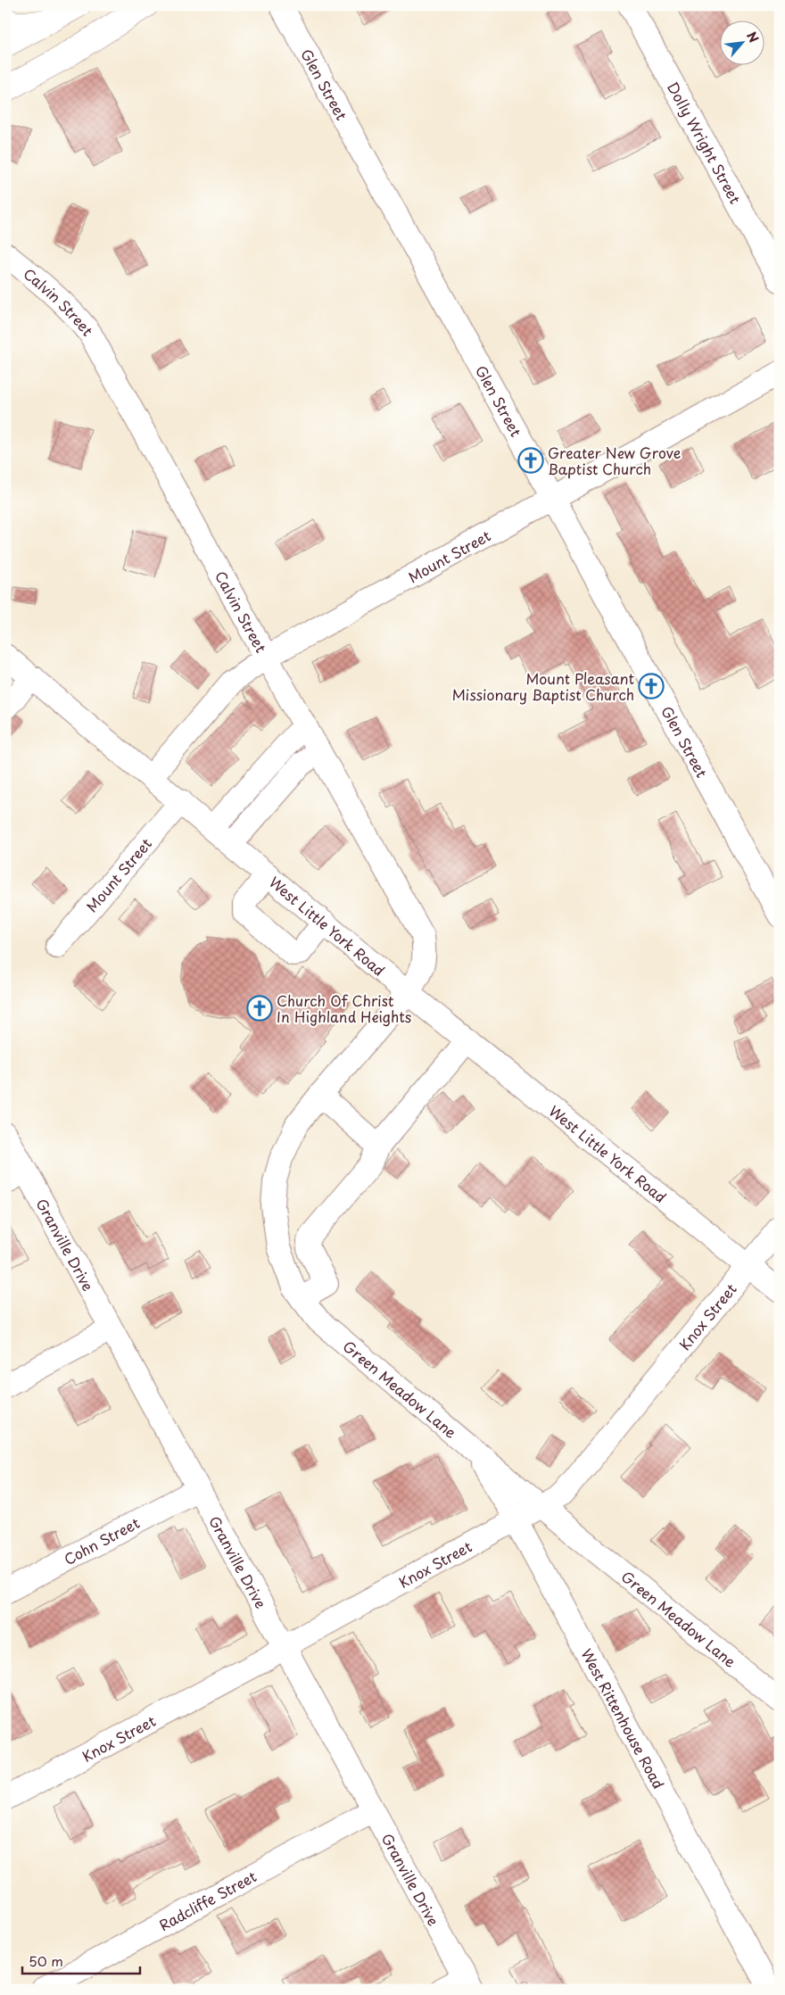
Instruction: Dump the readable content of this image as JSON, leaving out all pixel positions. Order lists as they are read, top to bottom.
{
  "streets": {
    "street": [
      "Glen Street",
      "Dolly Wright Street",
      "Calvin Street",
      "Mount Street",
      "West Little York Road",
      "Granville Drive",
      "Knox Street",
      "Green Meadow Lane",
      "Cohn Street",
      "West Rittenhouse Road",
      "Radcliffe Street"
    ]
  },
  "crossings": [
    ["Glen Street", "Mount Street"],
    ["Calvin Street", "Mount Street"],
    ["Calvin Street", "West Little York Road"],
    ["Calvin Street", "Green Meadow Lane"],
    ["Mount Street", "West Little York Road"],
    ["West Little York Road", "Knox Street"],
    ["West Little York Road", "Green Meadow Lane"],
    ["Granville Drive", "Knox Street"],
    ["Granville Drive", "Cohn Street"],
    ["Granville Drive", "Radcliffe Street"],
    ["Knox Street", "Green Meadow Lane"],
    ["Knox Street", "West Rittenhouse Road"],
    ["Green Meadow Lane", "West Rittenhouse Road"]
  ],
  "places": {
    "church": ["Greater New Grove Baptist Church", "Mount Pleasant Missionary Baptist Church", "Church Of Christ In Highland Heights"]
  },
  "scale_bar": "50 m",
  "north": "top right"
}
